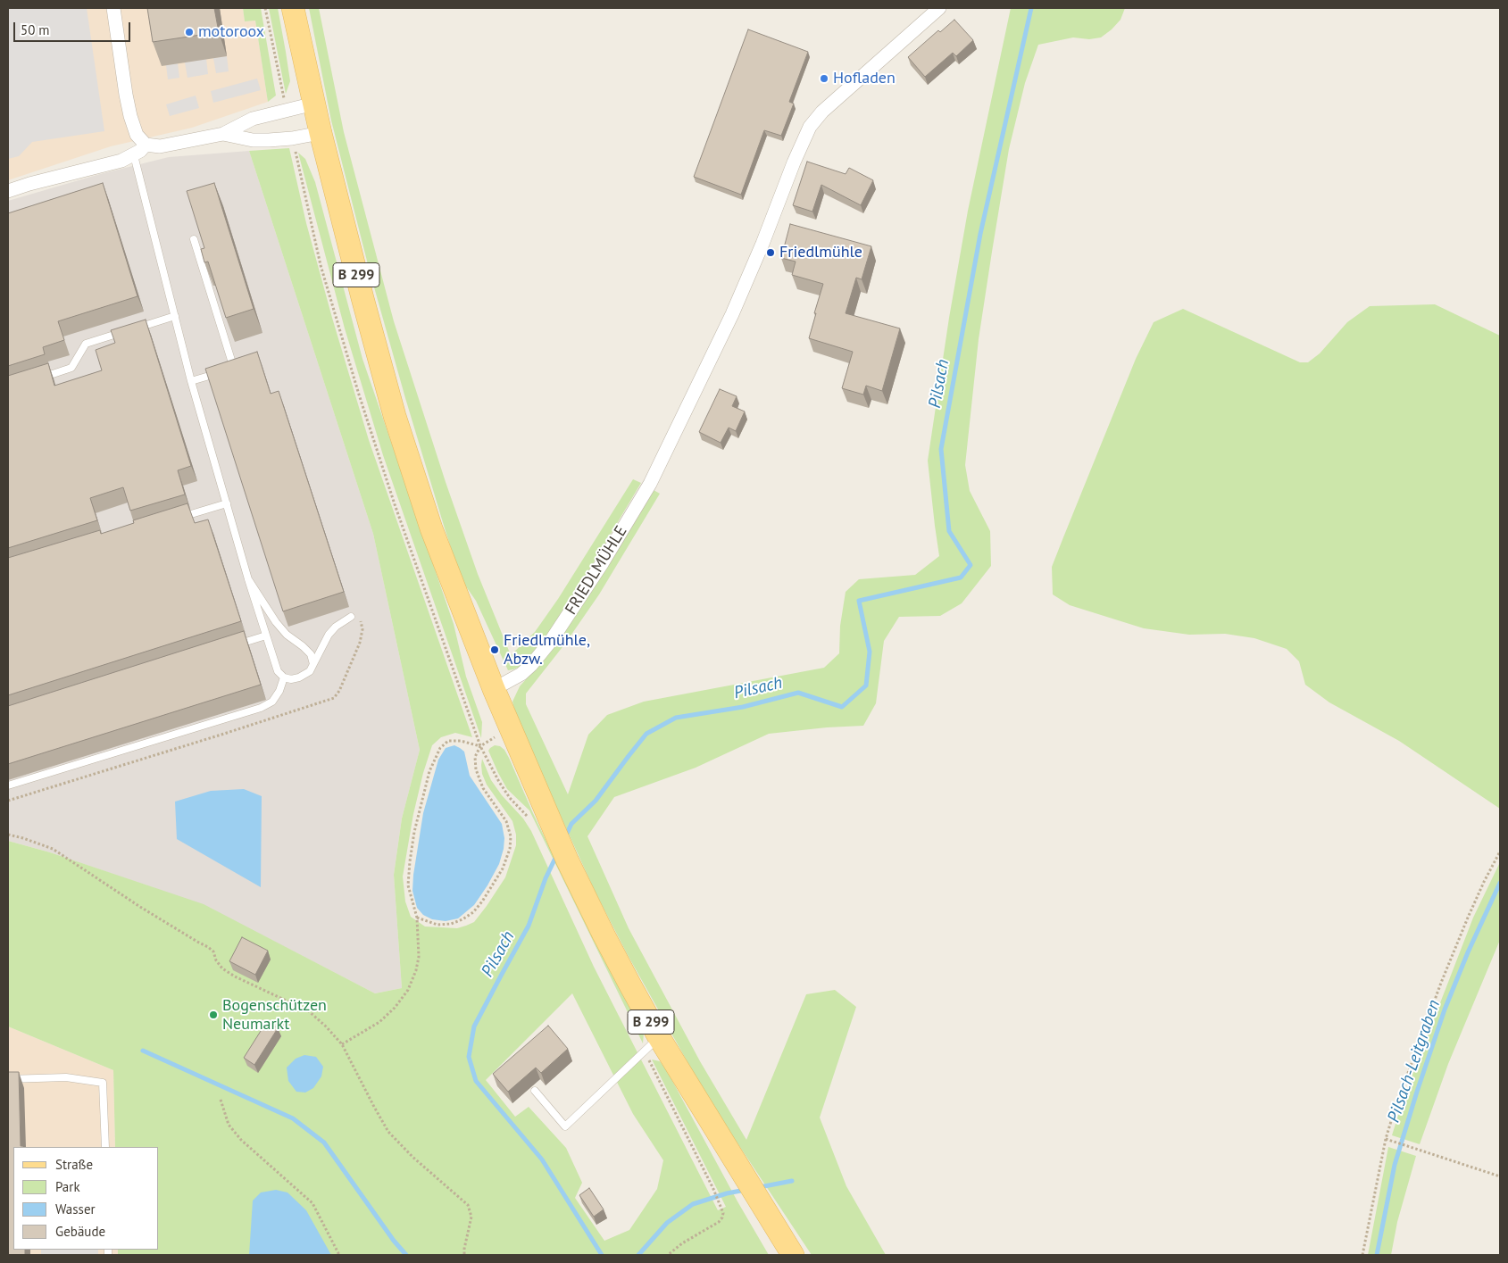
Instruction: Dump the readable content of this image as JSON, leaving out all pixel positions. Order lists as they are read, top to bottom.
{
  "streets": {
    "main road": ["B 299"],
    "street": ["FRIEDLMÜHLE"]
  },
  "crossings": [
    ["B 299", "FRIEDLMÜHLE"]
  ],
  "water": ["Pilsach", "Pilsach-Leitgraben"],
  "places": [
    "motoroox",
    "Hofladen",
    "Friedlmühle",
    "Friedlmühle, Abzw.",
    "Bogenschützen Neumarkt"
  ],
  "legend": [
    "Straße",
    "Park",
    "Wasser",
    "Gebäude"
  ],
  "scale_bar": "50 m"
}
